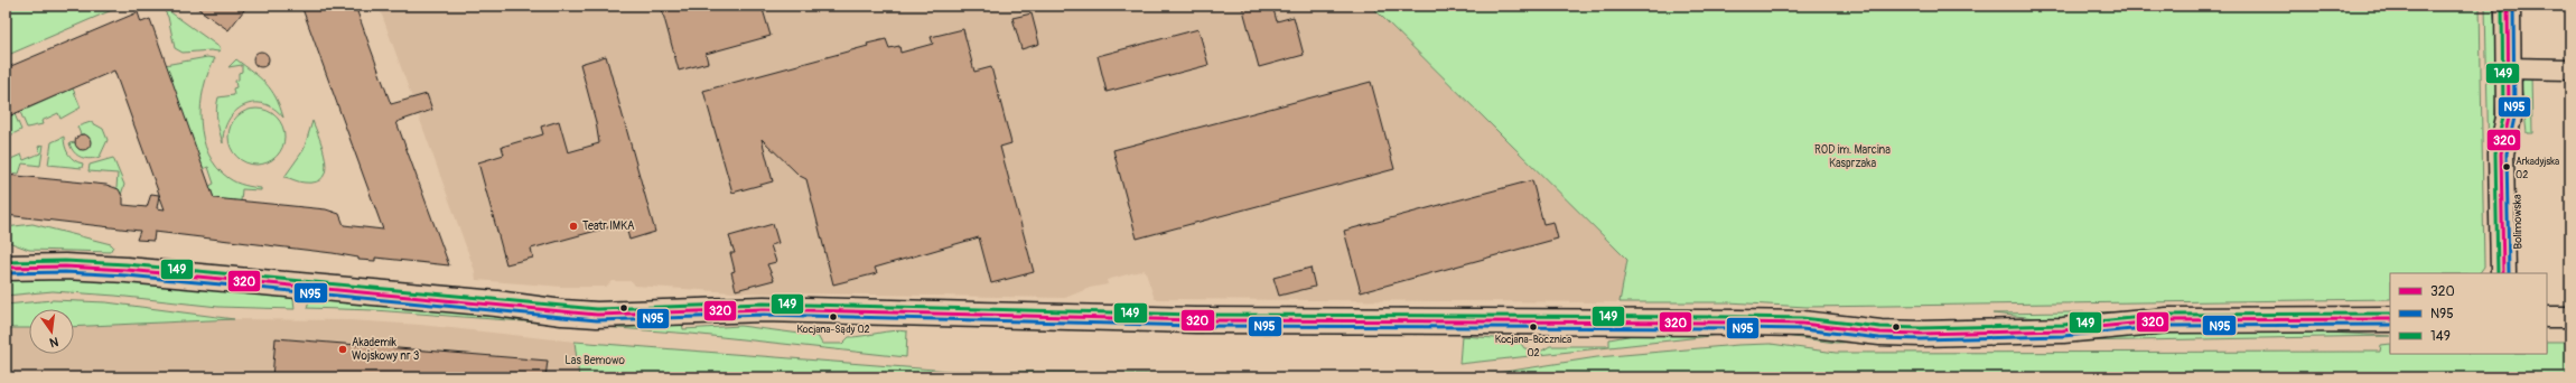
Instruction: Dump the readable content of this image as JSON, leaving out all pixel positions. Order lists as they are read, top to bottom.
{
  "streets": {
    "street": ["Bolimowska"]
  },
  "parks": ["ROD im. Marcina Kasprzaka", "Las Bemowo"],
  "places": [
    "Arkadyjska 02",
    "Teatr IMKA",
    "Kocjana-Sądy 02",
    "Kocjana-Bocznica 02",
    "Akademik Wojskowy nr 3"
  ],
  "lines": ["transit line 320", "transit line N95", "transit line 149"],
  "legend": ["320", "N95", "149"],
  "north": "bottom"
}
